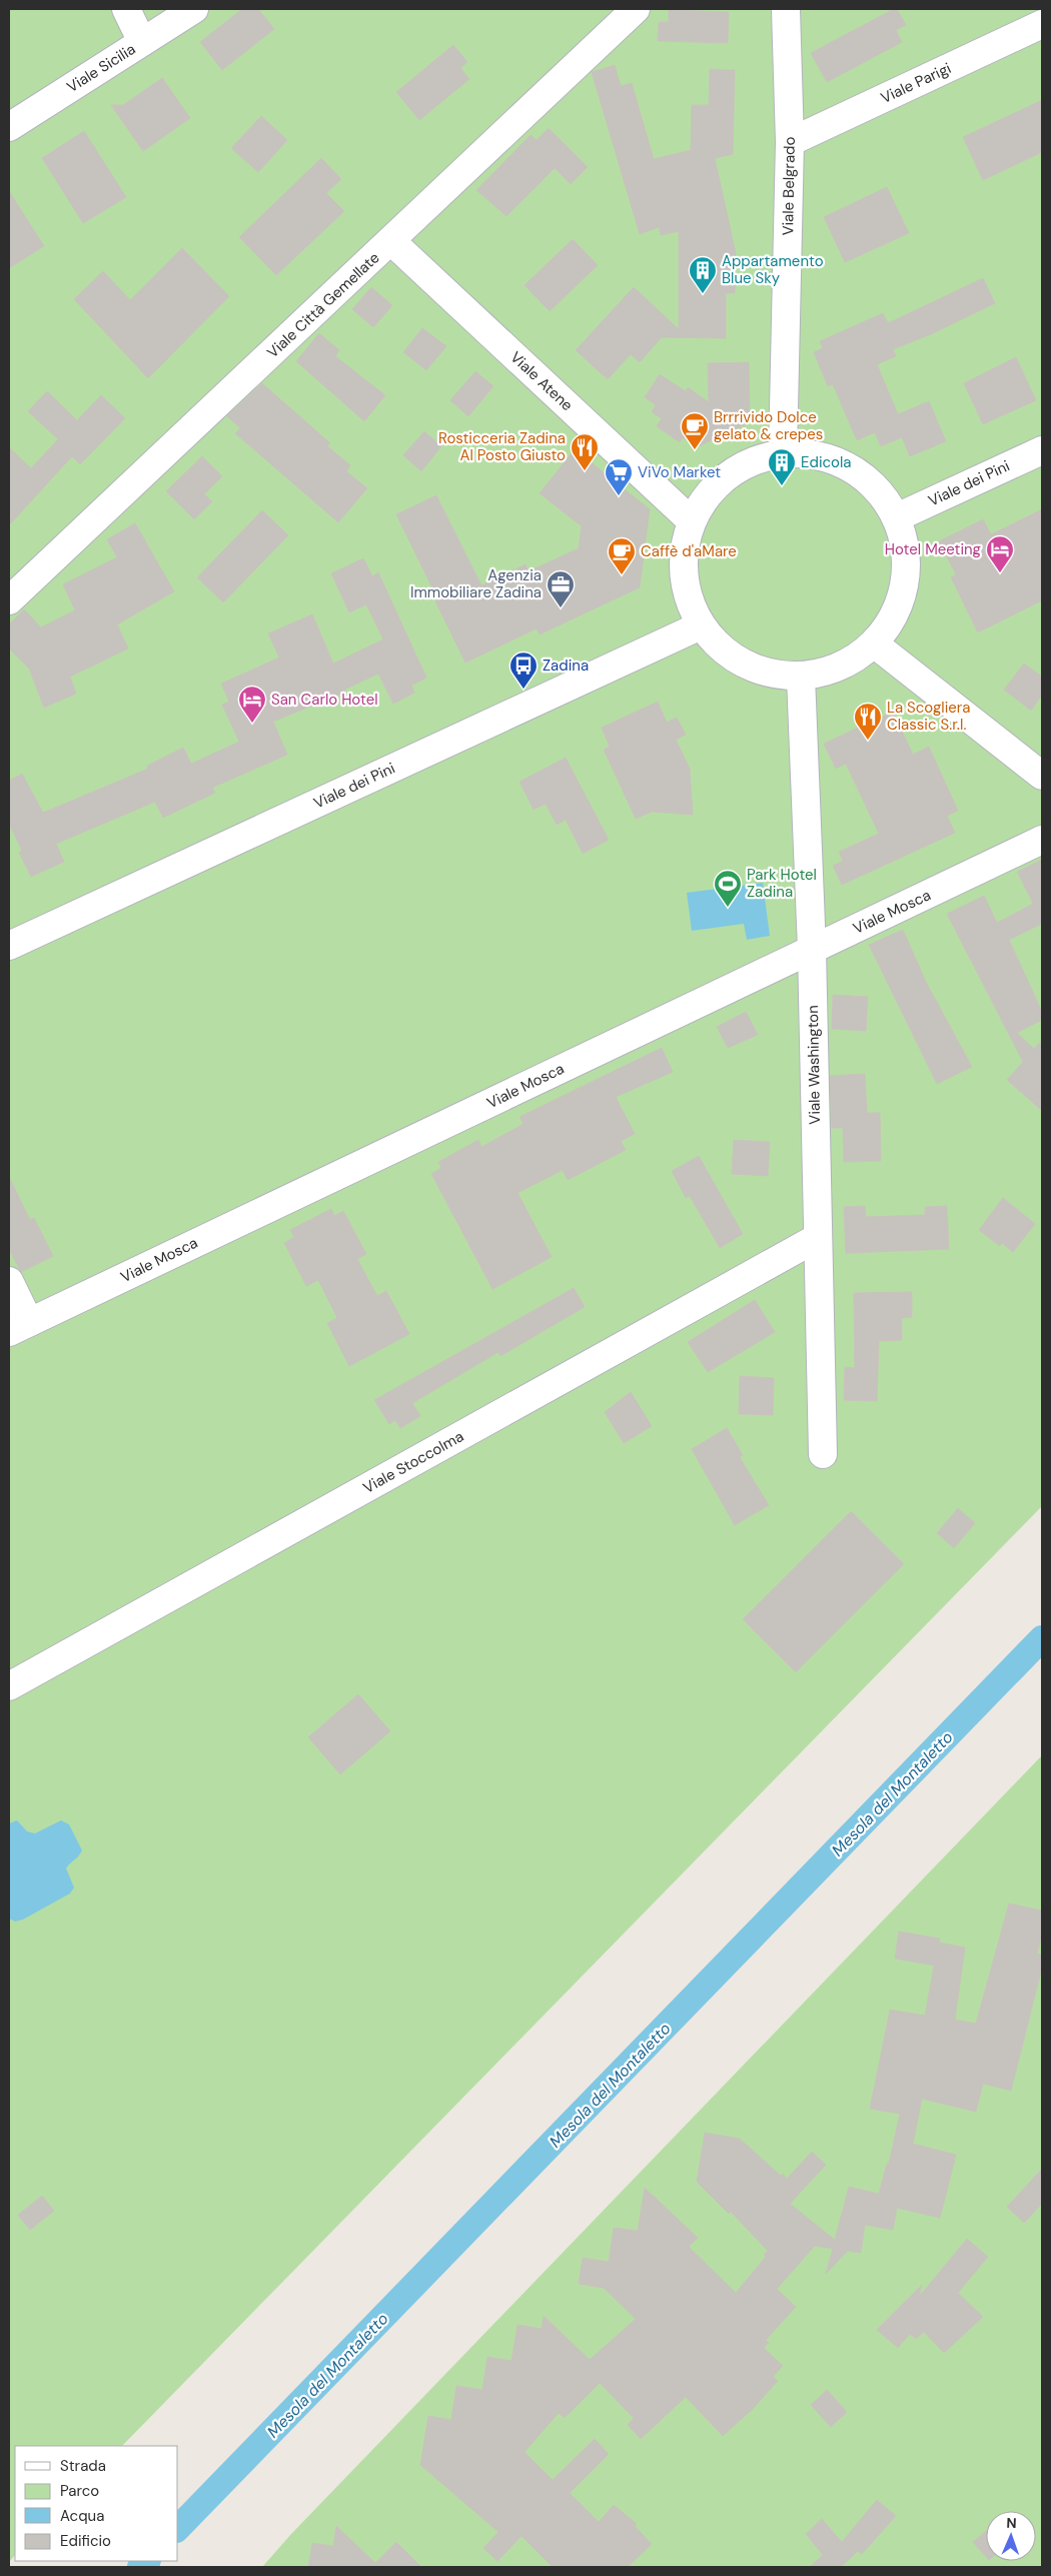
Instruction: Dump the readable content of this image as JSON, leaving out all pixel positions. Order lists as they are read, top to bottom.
{
  "streets": {
    "street": [
      "Viale Sicilia",
      "Viale Parigi",
      "Viale Belgrado",
      "Viale Città Gemellate",
      "Viale Atene",
      "Viale dei Pini",
      "Viale Mosca",
      "Viale Washington",
      "Viale Stoccolma"
    ]
  },
  "crossings": [
    ["Viale Parigi", "Viale Belgrado"],
    ["Viale Città Gemellate", "Viale Atene"],
    ["Viale Mosca", "Viale Washington"],
    ["Viale Washington", "Viale Stoccolma"]
  ],
  "water": ["Mesola del Montaletto"],
  "places": {
    "building": ["Appartamento Blue Sky", "Edicola"],
    "cafe": ["Brrrivido Dolce gelato & crepes", "Caffè d'aMare"],
    "restaurant": ["Rosticceria Zadina Al Posto Giusto", "La Scogliera Classic S.r.l."],
    "supermarket": ["ViVo Market"],
    "hotel": ["Hotel Meeting", "San Carlo Hotel"],
    "office": ["Agenzia Immobiliare Zadina"],
    "bus stop": ["Zadina"],
    "sports": ["Park Hotel Zadina"]
  },
  "legend": [
    "Strada",
    "Parco",
    "Acqua",
    "Edificio"
  ],
  "north": "top"
}
